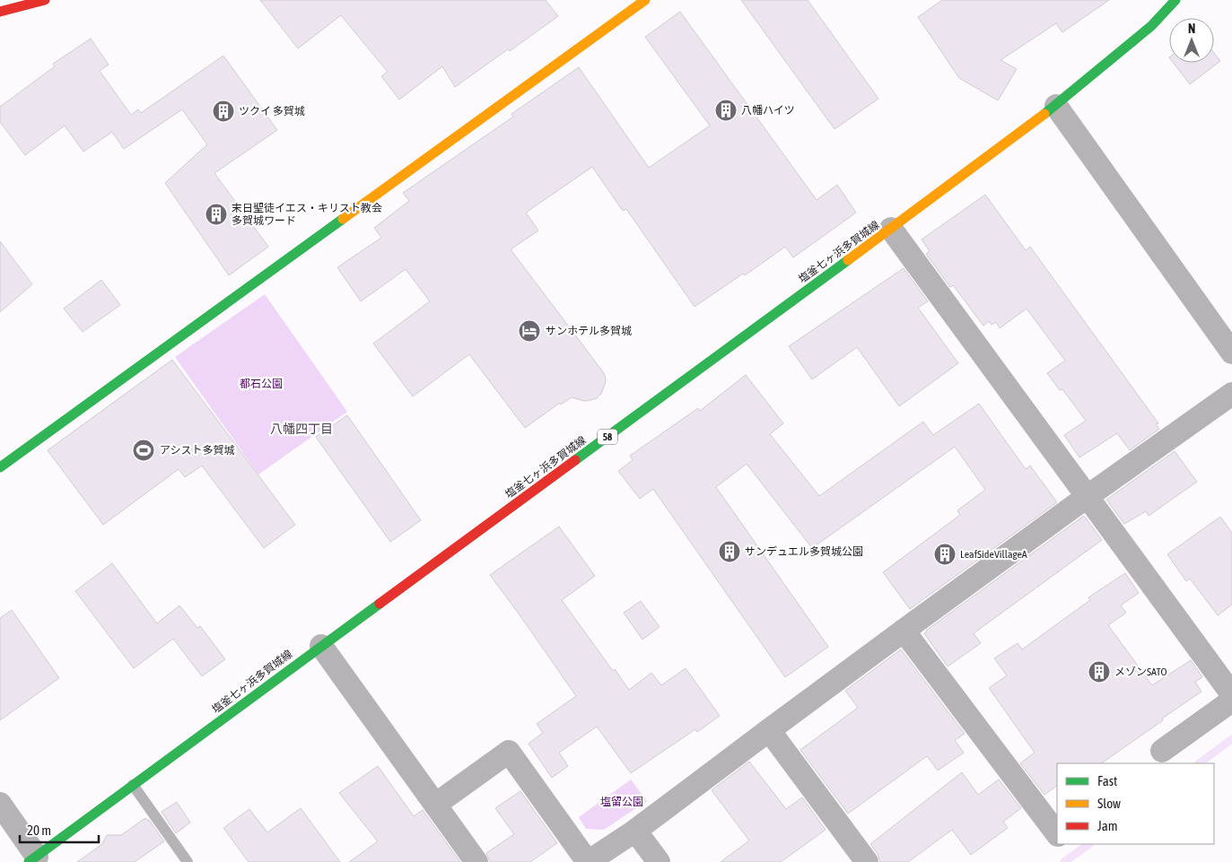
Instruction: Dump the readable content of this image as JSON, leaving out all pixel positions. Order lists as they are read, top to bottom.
{
  "streets": {
    "main road": ["塩釜七ヶ浜多賀城線", "58"]
  },
  "districts": ["八幡四丁目"],
  "parks": ["都石公園", "塩留公園"],
  "places": {
    "building": [
      "八幡ハイツ",
      "ツクイ 多賀城",
      "末日聖徒イエス・キリスト教会 多賀城ワード",
      "サンデュエル多賀城公園",
      "LeafSideVillageA",
      "メゾンSATO"
    ],
    "hotel": ["サンホテル多賀城"],
    "sports": ["アシスト多賀城"]
  },
  "legend": ["Fast", "Slow", "Jam"],
  "scale_bar": "20 m",
  "north": "top"
}
